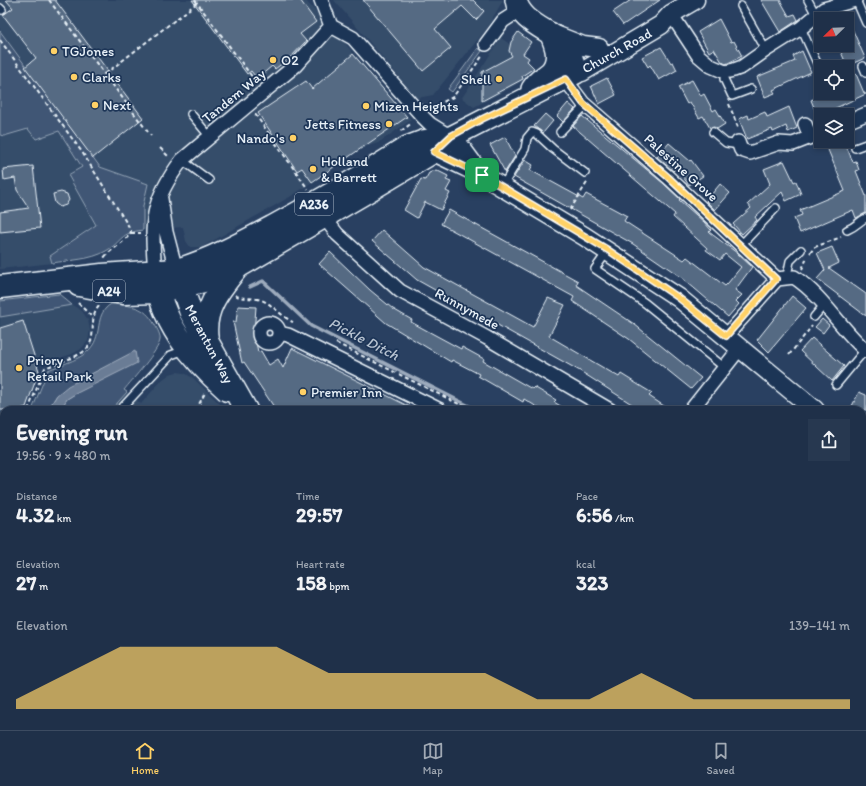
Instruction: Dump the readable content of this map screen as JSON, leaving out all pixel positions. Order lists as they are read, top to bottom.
{
  "streets": {
    "highway": ["A24", "Merantun Way"],
    "main road": ["A236"],
    "street": [
      "Church Road",
      "Tandem Way",
      "Palestine Grove",
      "Runnymede"
    ]
  },
  "crossings": [
    ["Church Road", "Palestine Grove"],
    ["Church Road", "A236"],
    ["Tandem Way", "A24"],
    ["Tandem Way", "Merantun Way"],
    ["Palestine Grove", "A236"],
    ["A236", "A24"],
    ["A236", "Runnymede"],
    ["A236", "Merantun Way"],
    ["A24", "Merantun Way"]
  ],
  "water": ["Pickle Ditch"],
  "places": [
    "TGJones",
    "O2",
    "Clarks",
    "Shell",
    "Next",
    "Mizen Heights",
    "Jetts Fitness",
    "Nando's",
    "Holland & Barrett",
    "Priory Retail Park",
    "Premier Inn"
  ],
  "north": "bottom left",
  "page": {
    "heading": ["Evening run", "19:56 · 9 × 480 m"],
    "stats": [
      ["Distance", "4.32 km"],
      ["Time", "29:57"],
      ["Pace", "6:56 /km"],
      ["Elevation", "27 m"],
      ["Heart rate", "158 bpm"],
      ["kcal", "323"]
    ],
    "chart": ["Elevation", "139–141 m"],
    "tabs": ["Home", "Map", "Saved"]
  }
}
